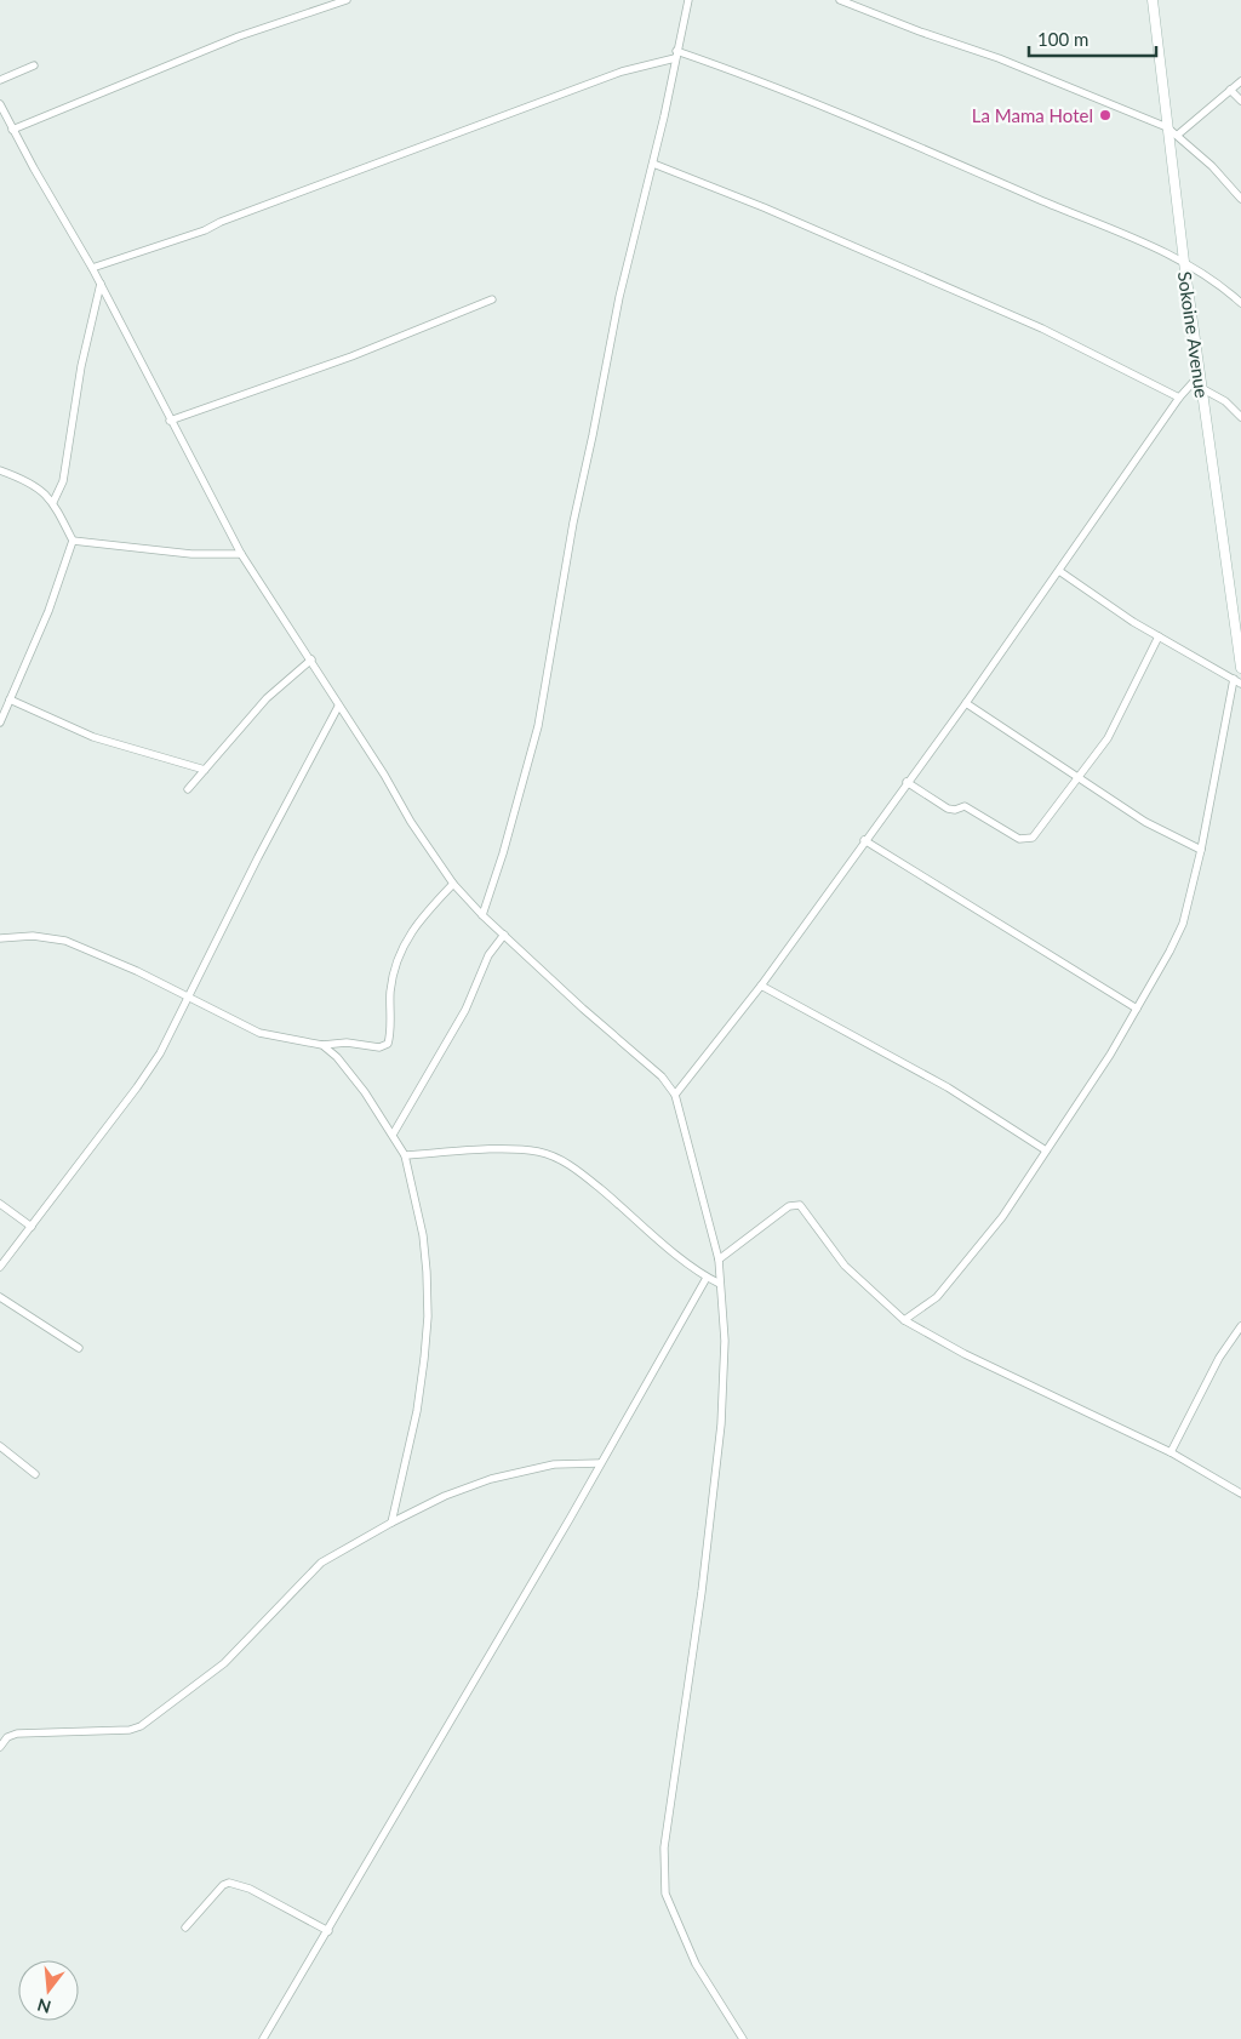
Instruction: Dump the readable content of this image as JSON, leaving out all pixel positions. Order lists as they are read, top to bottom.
{
  "streets": {
    "street": ["Sokoine Avenue"]
  },
  "places": ["La Mama Hotel"],
  "scale_bar": "100 m",
  "north": "bottom"
}
